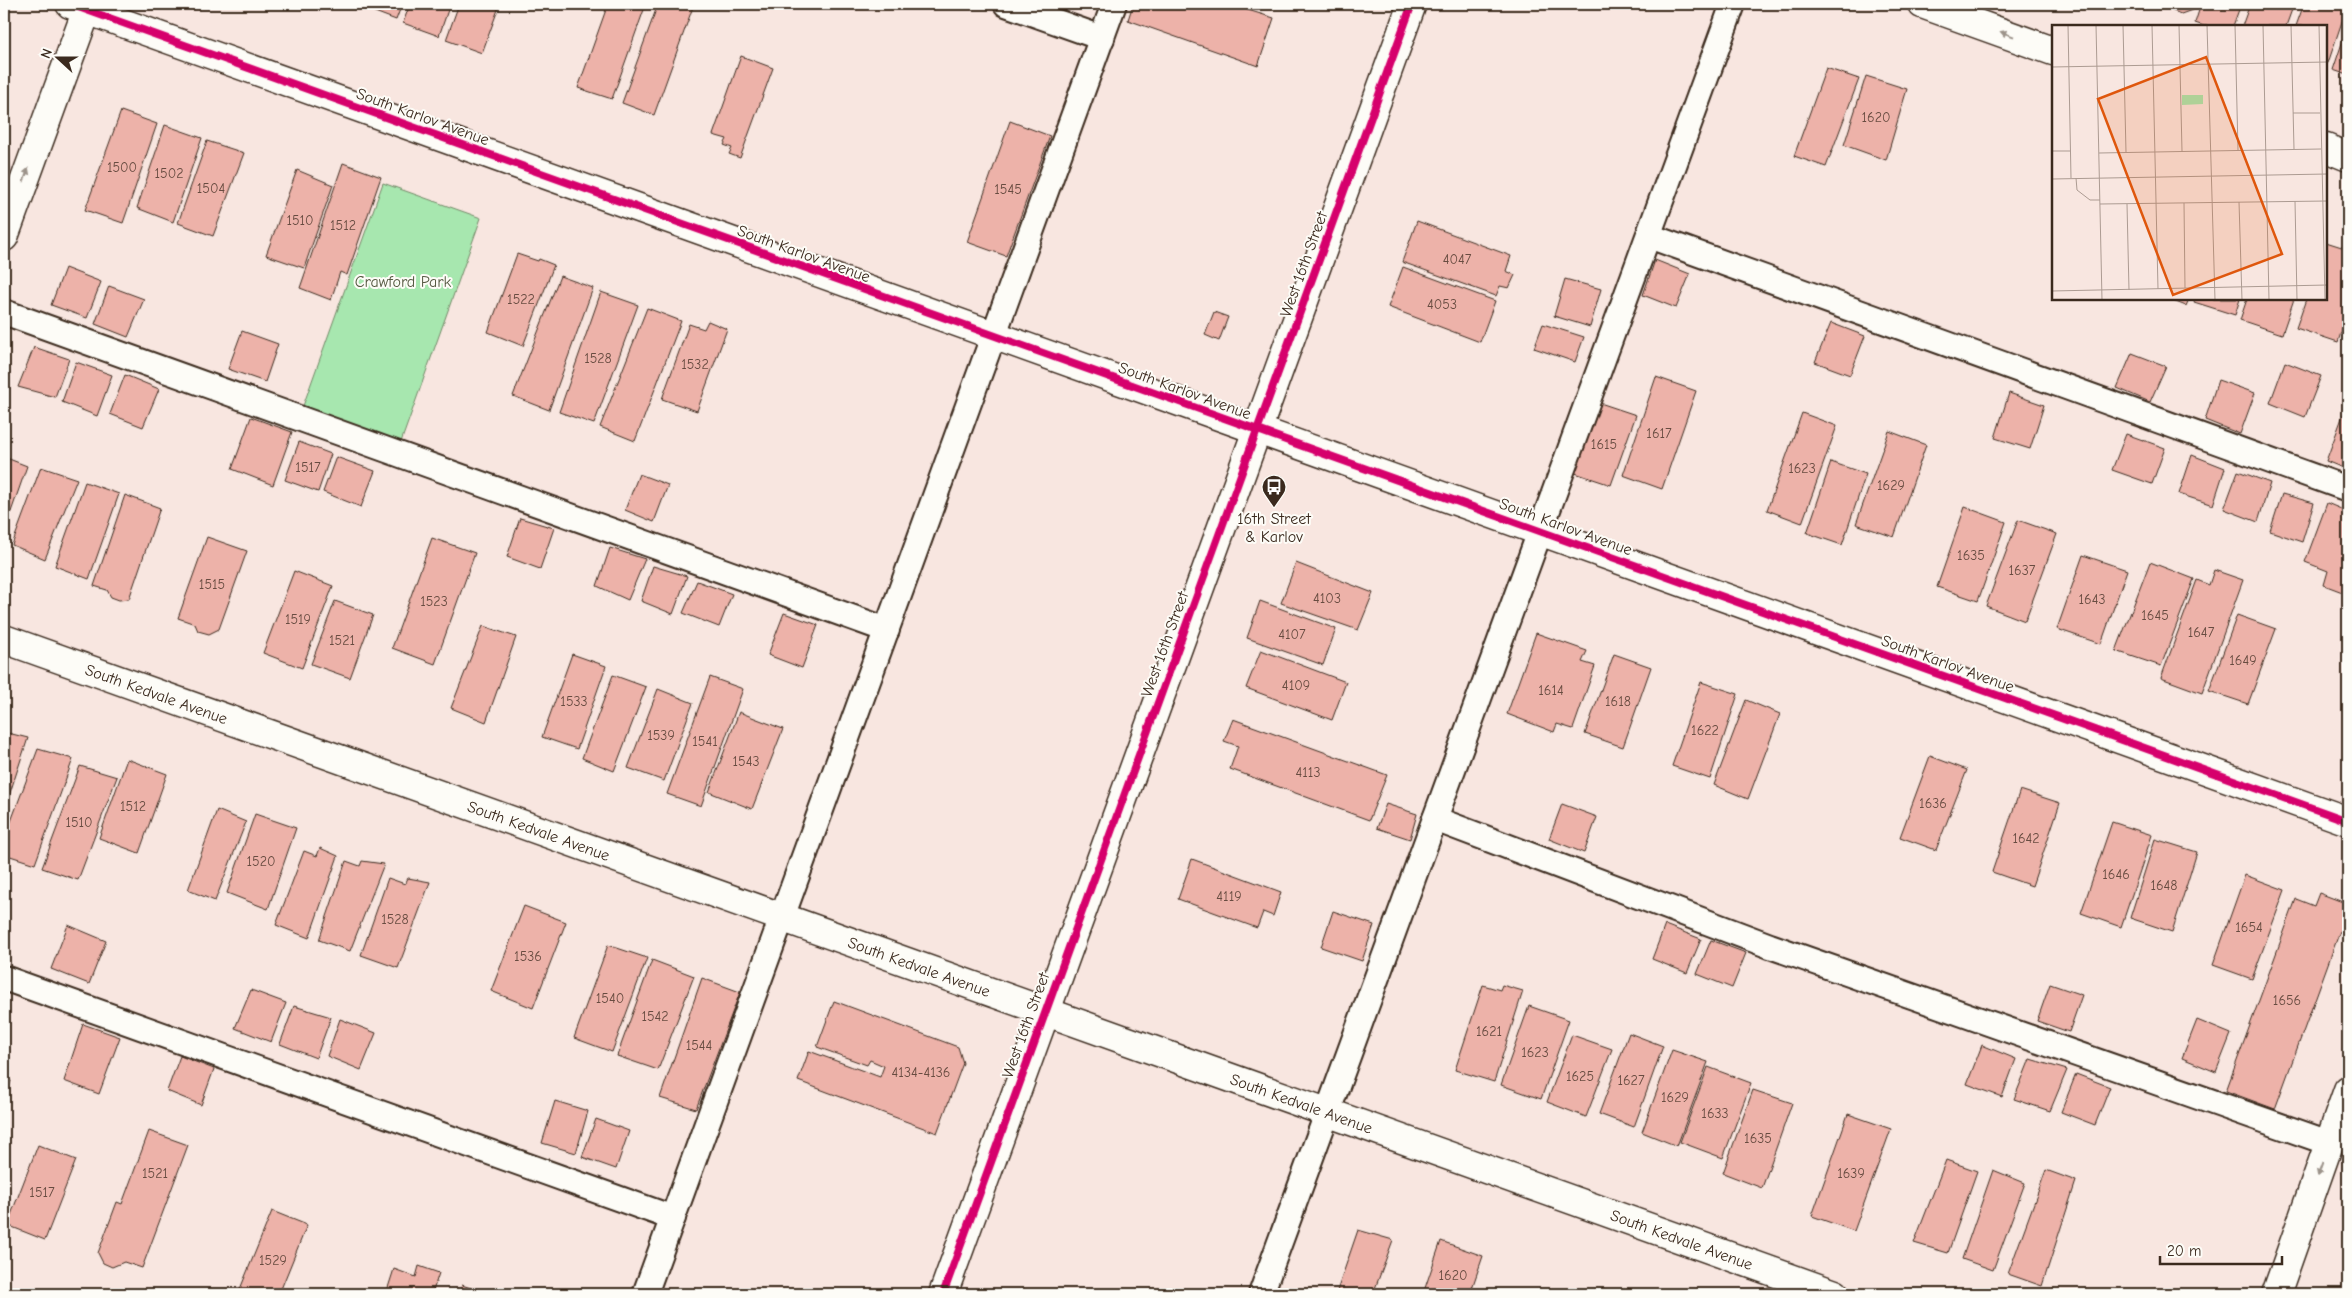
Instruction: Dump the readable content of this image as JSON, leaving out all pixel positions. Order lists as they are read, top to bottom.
{
  "streets": {
    "street": ["South Karlov Avenue", "West 16th Street", "South Kedvale Avenue"]
  },
  "crossings": [
    ["South Karlov Avenue", "West 16th Street"],
    ["West 16th Street", "South Kedvale Avenue"]
  ],
  "parks": ["Crawford Park"],
  "places": {
    "bus stop": ["16th Street & Karlov"]
  },
  "house_numbers": [
    "1620",
    "1500",
    "1502",
    "1504",
    "1545",
    "1510",
    "1512",
    "4047",
    "1522",
    "4053",
    "1528",
    "1532",
    "1617",
    "1615",
    "1517",
    "1623",
    "1629",
    "1635",
    "1637",
    "1515",
    "4103",
    "1643",
    "1523",
    "1645",
    "1519",
    "1647",
    "4107",
    "1521",
    "1649",
    "4109",
    "1614",
    "1533",
    "1618",
    "1622",
    "1539",
    "1541",
    "1543",
    "4113",
    "1636",
    "1512",
    "1510",
    "1642",
    "1520",
    "1646",
    "1648",
    "4119",
    "1528",
    "1654",
    "1536",
    "1540",
    "1656",
    "1542",
    "1621",
    "1544",
    "1623",
    "4134-4136",
    "1625",
    "1627",
    "1629",
    "1633",
    "1635",
    "1521",
    "1639",
    "1517",
    "1529",
    "1620"
  ],
  "scale_bar": "20 m",
  "north": "left"
}
